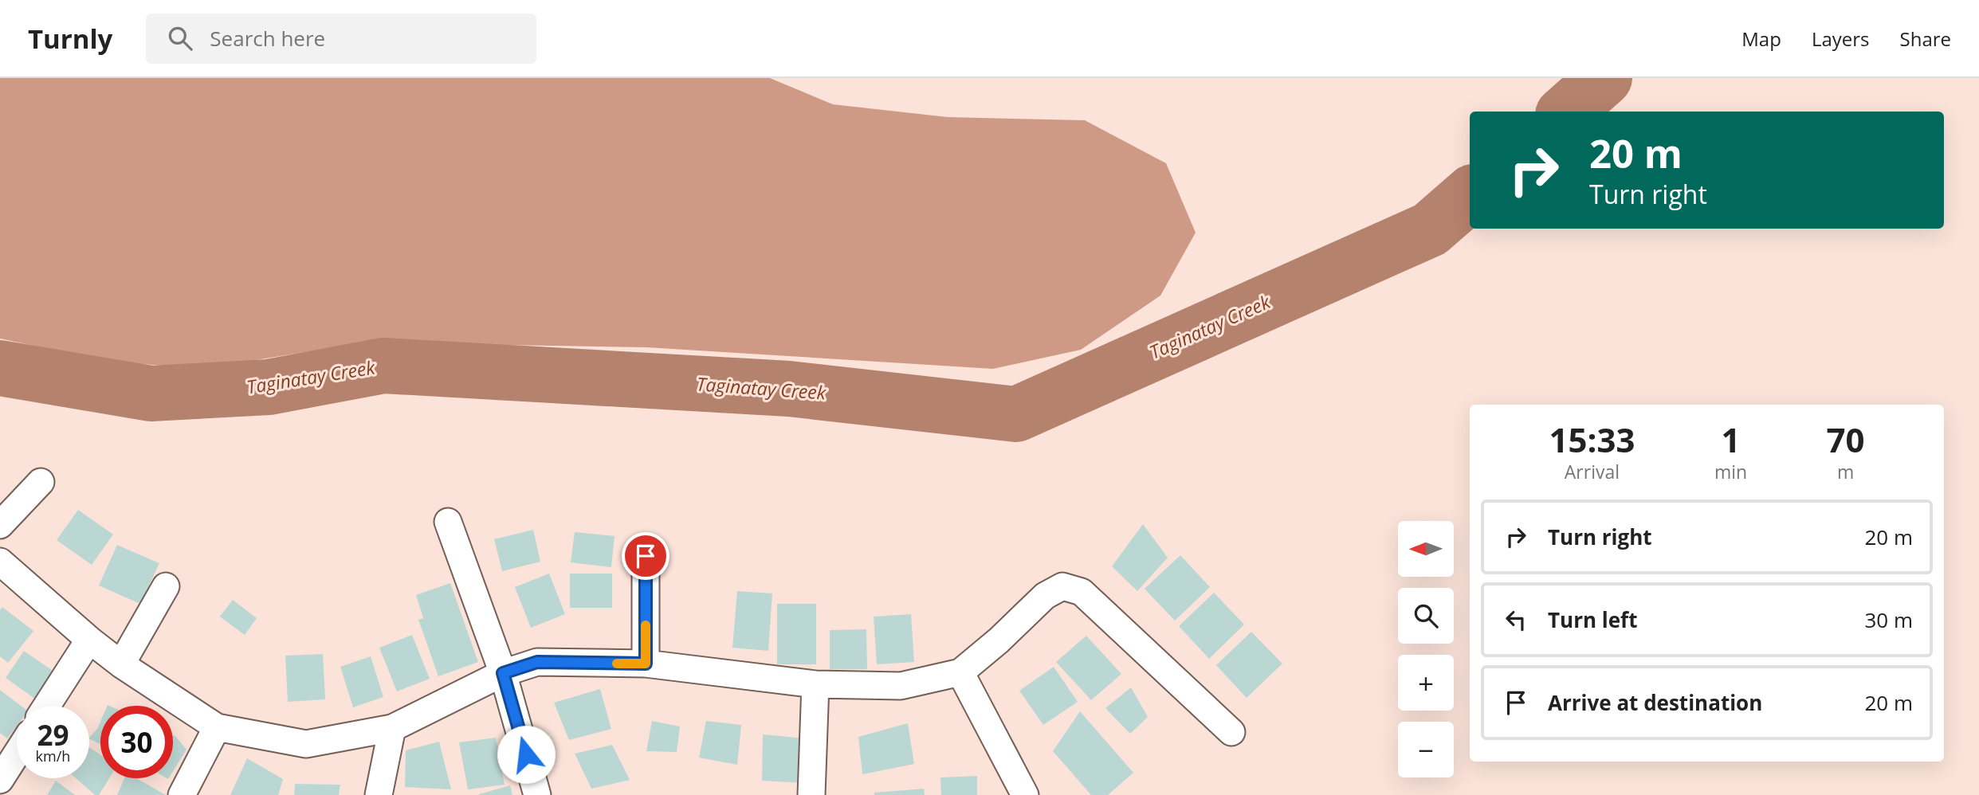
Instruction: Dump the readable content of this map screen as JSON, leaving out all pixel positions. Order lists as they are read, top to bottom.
{
  "water": ["Taginatay Creek"],
  "north": "left",
  "page": {
    "header": "Turnly",
    "search": "Search here",
    "nav": ["Map", "Layers", "Share"],
    "turn": ["20 m", "Turn right"],
    "eta": [
      "15:33",
      "Arrival",
      "1",
      "min",
      "70",
      "m"
    ],
    "list": [
      {
        "name": "Turn right",
        "value": "20 m"
      },
      {
        "name": "Turn left",
        "value": "30 m"
      },
      {
        "name": "Arrive at destination",
        "value": "20 m"
      }
    ],
    "map_buttons": ["+", "−"],
    "speed": "29 km/h",
    "limit": "30"
  }
}
